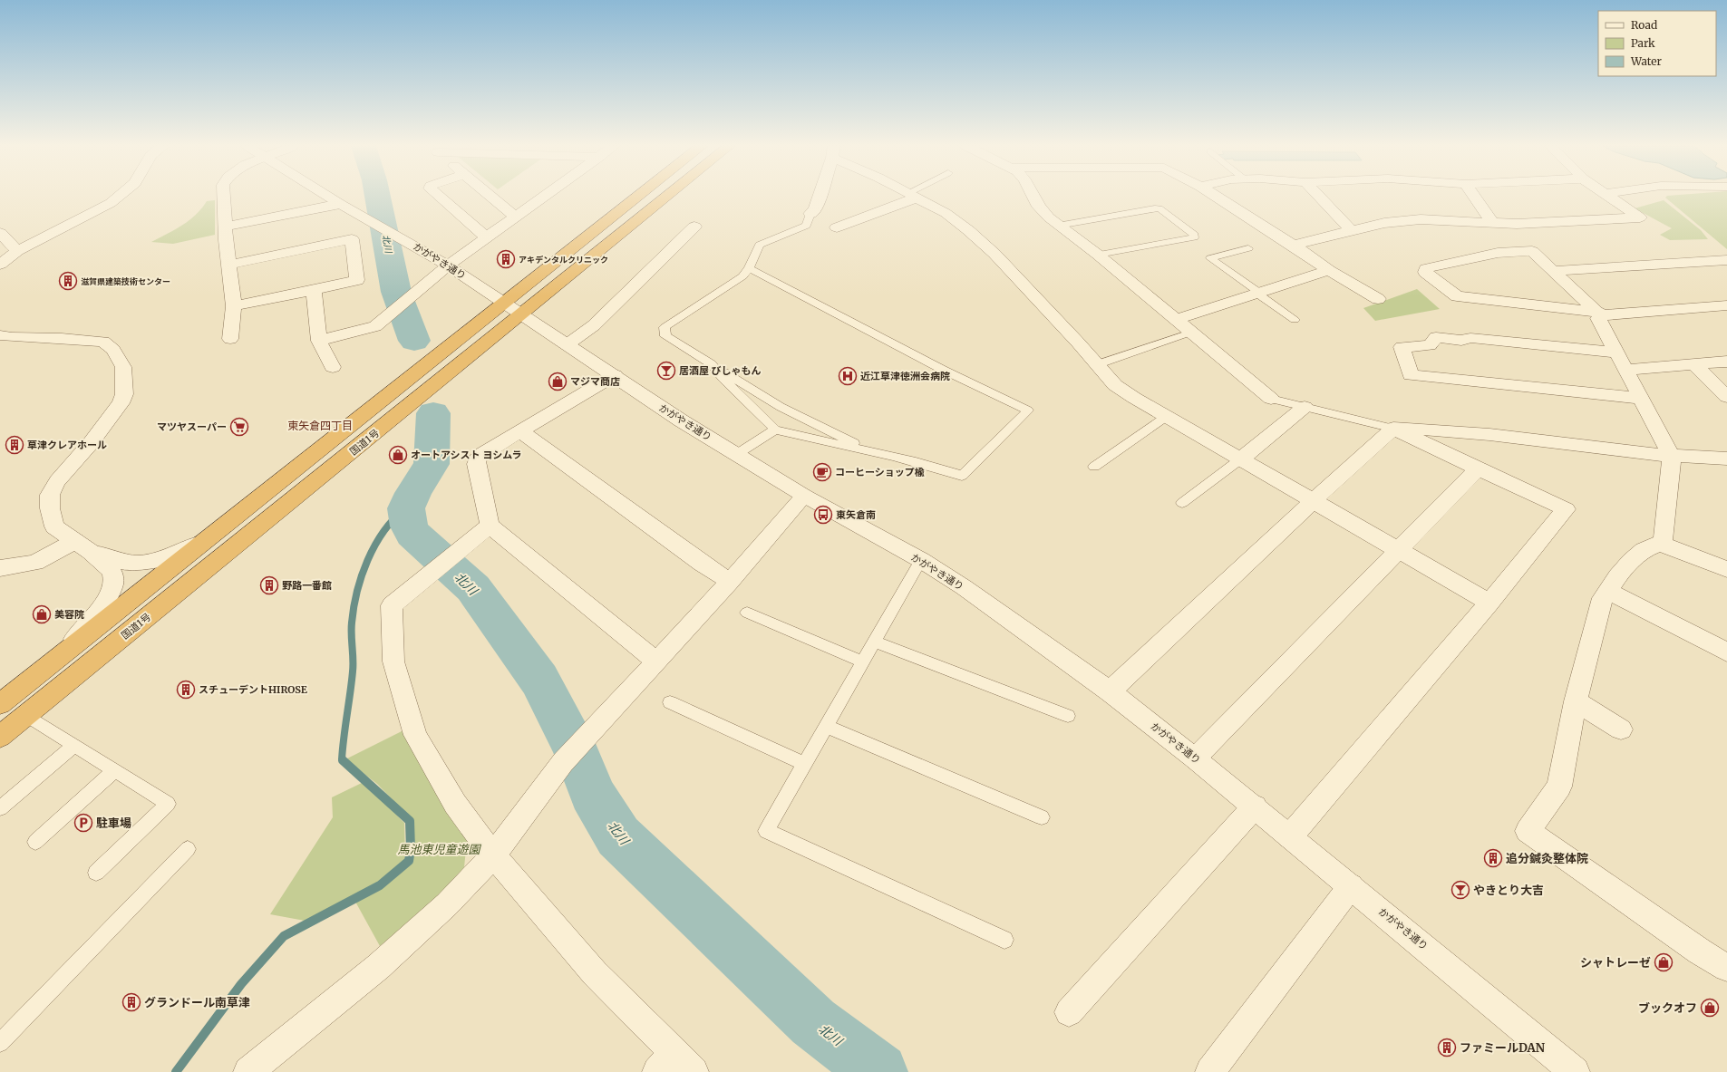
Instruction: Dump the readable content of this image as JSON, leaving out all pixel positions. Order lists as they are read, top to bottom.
{
  "streets": {
    "highway": ["国道1号"],
    "street": ["かがやき通り"]
  },
  "crossings": [
    ["かがやき通り", "国道1号"]
  ],
  "districts": ["東矢倉四丁目"],
  "water": ["北川"],
  "parks": ["馬池東児童遊園"],
  "places": {
    "building": [
      "アキデンタルクリニック",
      "滋賀県建築技術センター",
      "草津クレアホール",
      "野路一番館",
      "スチューデントHIROSE",
      "追分鍼灸整体院",
      "グランドール南草津",
      "ファミールDAN"
    ],
    "bar": ["居酒屋 びしゃもん", "やきとり大吉"],
    "hospital": ["近江草津徳洲会病院"],
    "shop": [
      "マジマ商店",
      "オートアシスト ヨシムラ",
      "美容院",
      "シャトレーゼ",
      "ブックオフ"
    ],
    "supermarket": ["マツヤスーパー"],
    "cafe": ["コーヒーショップ楡"],
    "bus stop": ["東矢倉南"],
    "parking": ["駐車場"]
  },
  "legend": ["Road", "Park", "Water"]
}
